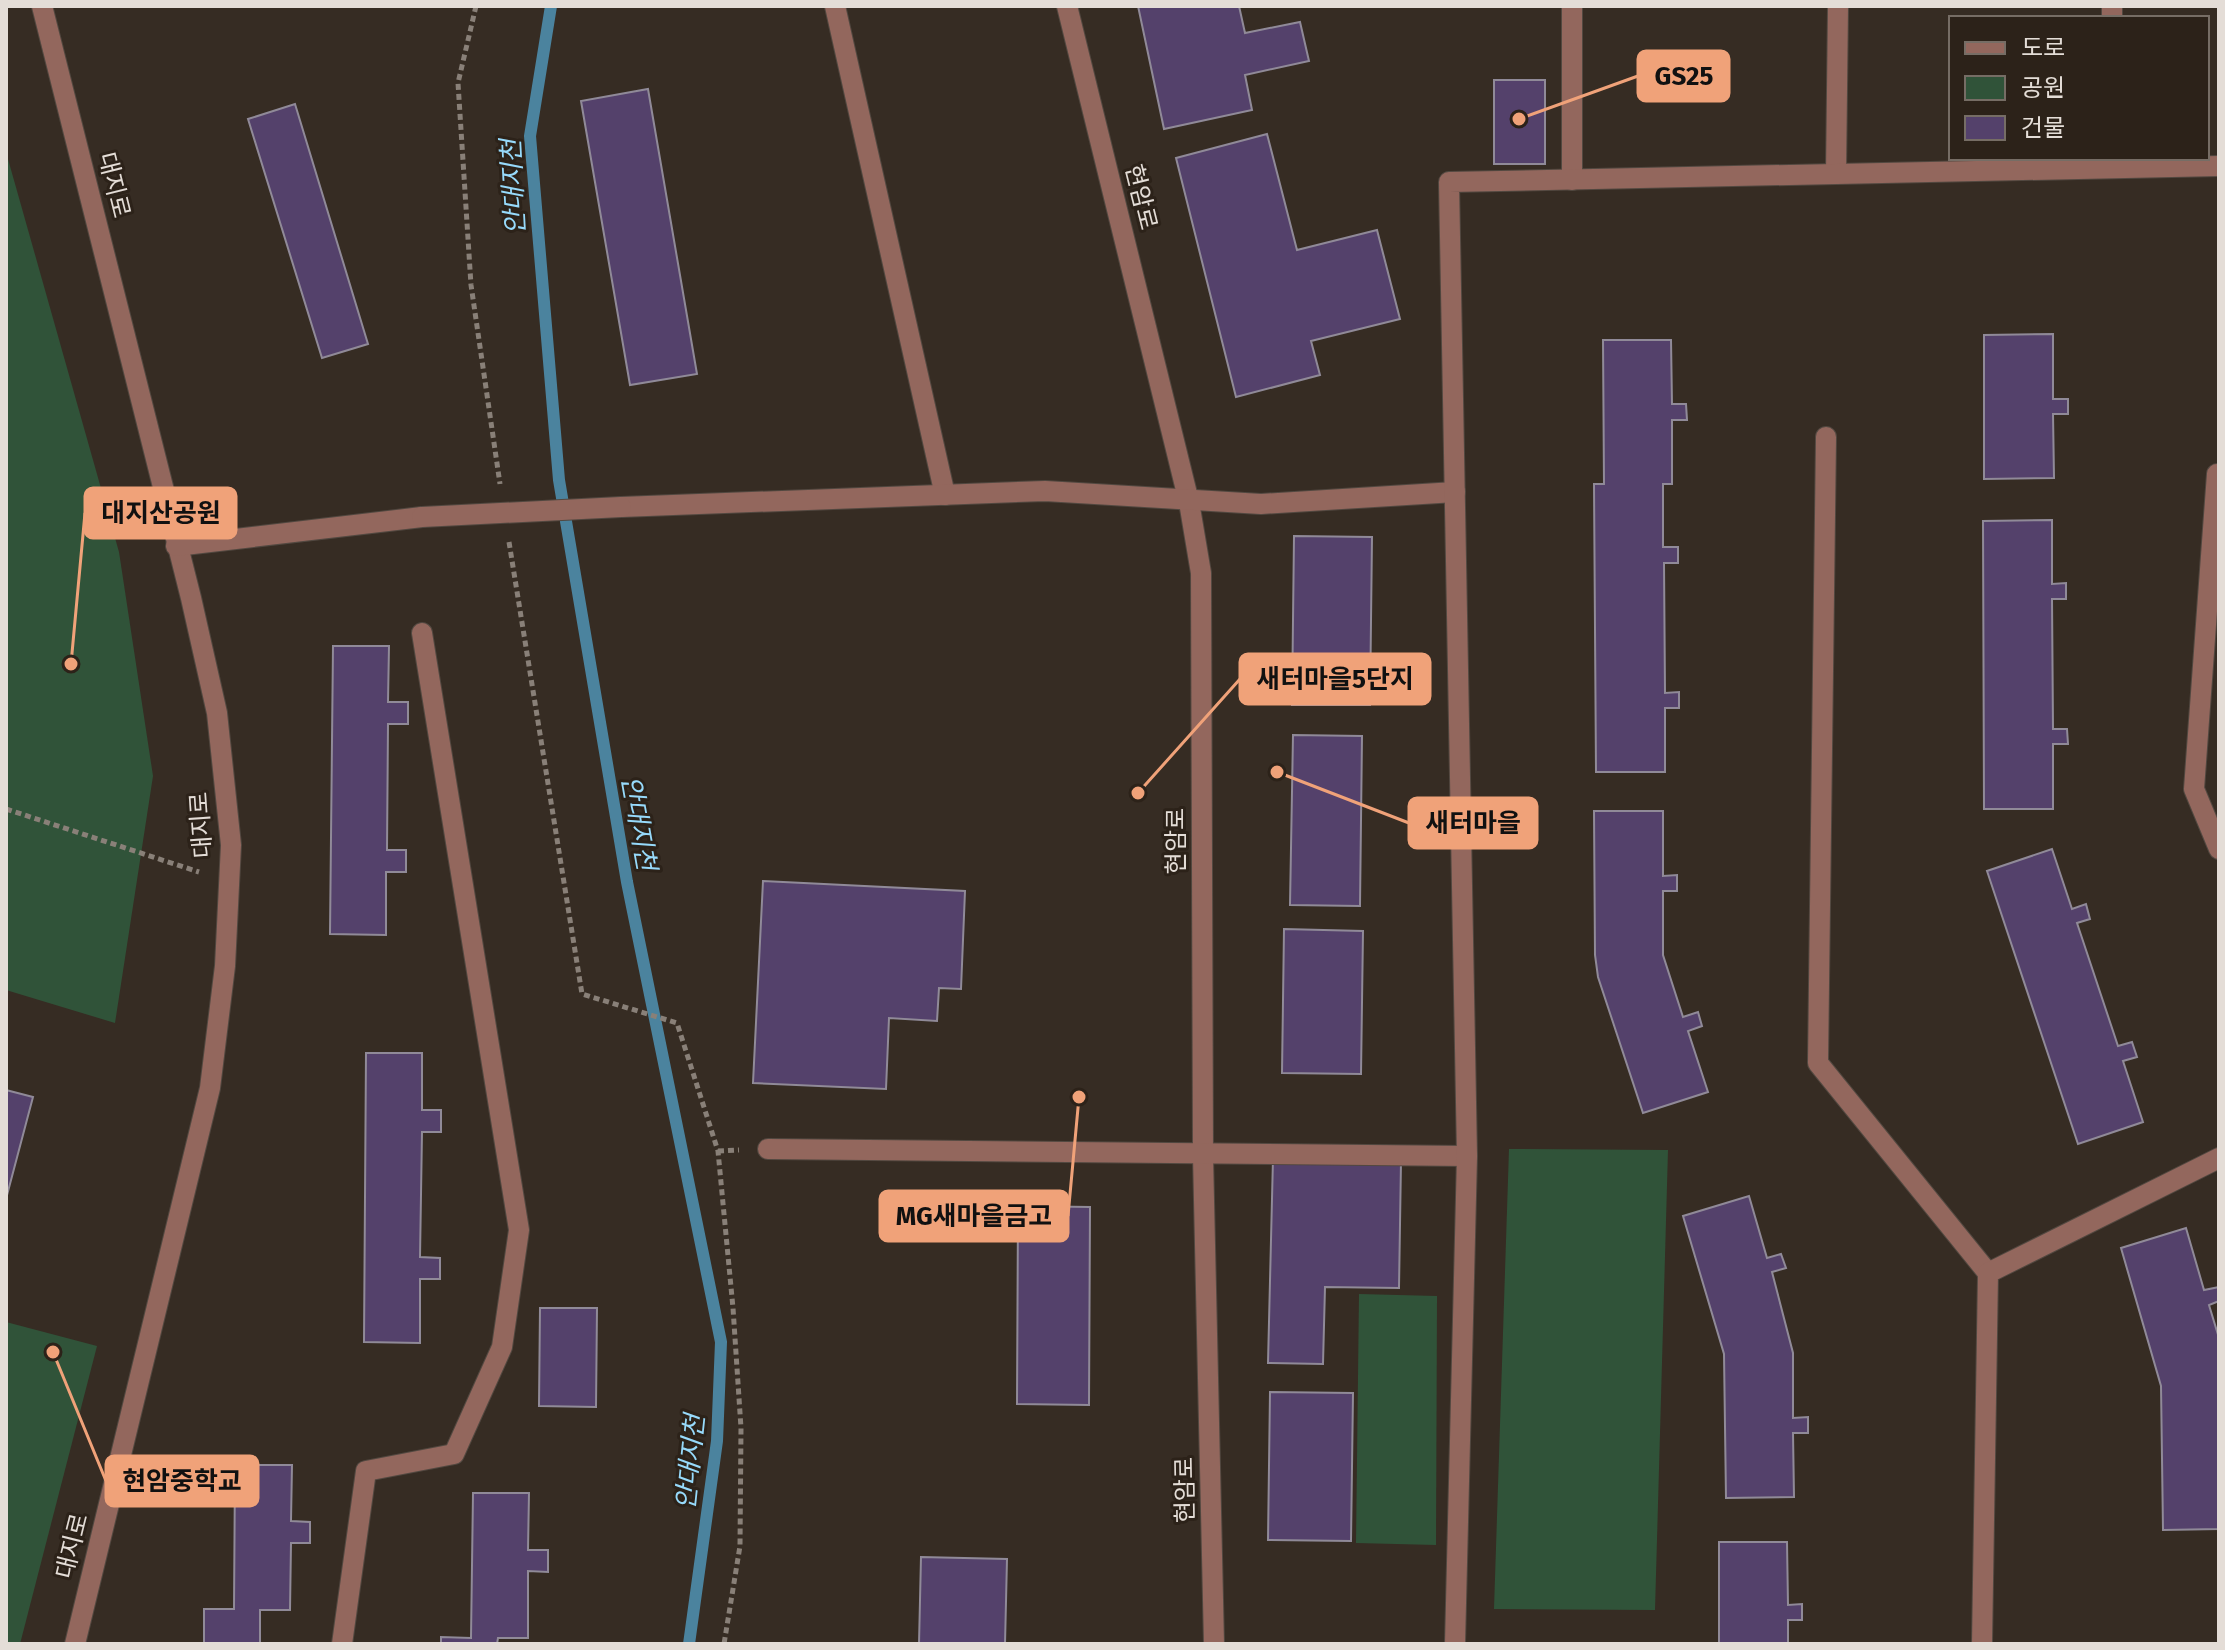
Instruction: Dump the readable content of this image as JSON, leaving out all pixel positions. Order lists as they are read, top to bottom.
{
  "streets": {
    "street": ["대지로", "현암로"]
  },
  "water": ["안대지천"],
  "places": [
    "GS25",
    "대지산공원",
    "새터마을",
    "새터마을5단지",
    "MG새마을금고",
    "현암중학교"
  ],
  "legend": ["도로", "공원", "건물"]
}
